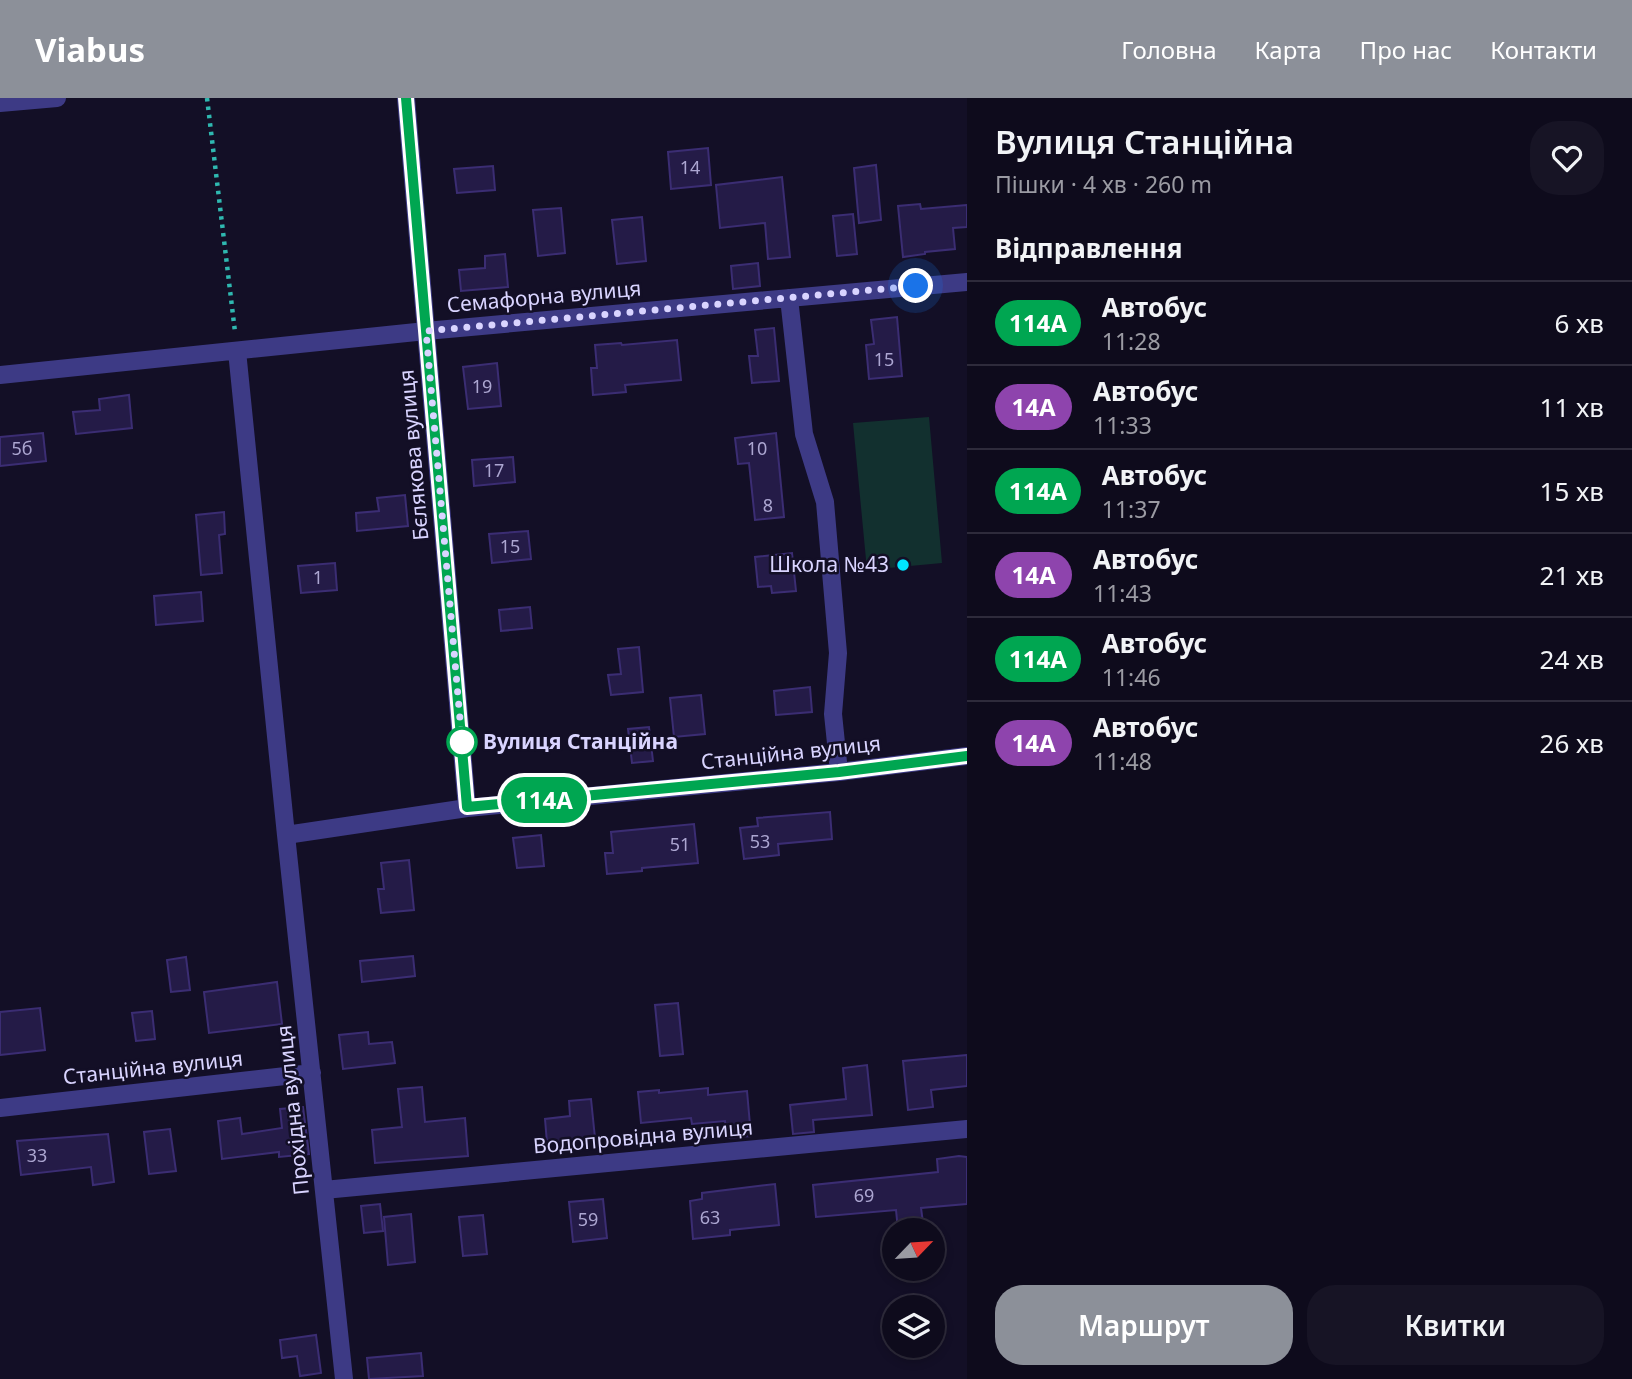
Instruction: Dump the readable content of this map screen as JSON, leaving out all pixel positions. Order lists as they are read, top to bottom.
{
  "streets": {
    "street": [
      "Семафорна вулиця",
      "Бєлякова вулиця",
      "Станційна вулиця",
      "Прохідна вулиця",
      "Водопровідна вулиця"
    ]
  },
  "crossings": [
    ["Семафорна вулиця", "Бєлякова вулиця"],
    ["Семафорна вулиця", "Прохідна вулиця"],
    ["Бєлякова вулиця", "Станційна вулиця"],
    ["Станційна вулиця", "Прохідна вулиця"],
    ["Прохідна вулиця", "Водопровідна вулиця"]
  ],
  "places": ["Школа №43", "Вулиця Станційна"],
  "lines": ["bus line 114А"],
  "house_numbers": [
    "14",
    "15",
    "19",
    "5б",
    "10",
    "17",
    "8",
    "15",
    "1",
    "53",
    "51",
    "33",
    "69",
    "63",
    "59"
  ],
  "north": "top right",
  "page": {
    "header": "Viabus",
    "nav": [
      "Головна",
      "Карта",
      "Про нас",
      "Контакти"
    ],
    "on_map": "114А",
    "heading": [
      ["Вулиця Станційна", "Пішки · 4 хв · 260 m"],
      "Відправлення"
    ],
    "list": [
      {
        "mark": "114А",
        "name": "Автобус",
        "note": "11:28",
        "value": "6 хв"
      },
      {
        "mark": "14А",
        "name": "Автобус",
        "note": "11:33",
        "value": "11 хв"
      },
      {
        "mark": "114А",
        "name": "Автобус",
        "note": "11:37",
        "value": "15 хв"
      },
      {
        "mark": "14А",
        "name": "Автобус",
        "note": "11:43",
        "value": "21 хв"
      },
      {
        "mark": "114А",
        "name": "Автобус",
        "note": "11:46",
        "value": "24 хв"
      },
      {
        "mark": "14А",
        "name": "Автобус",
        "note": "11:48",
        "value": "26 хв"
      }
    ],
    "buttons": ["Маршрут", "Квитки"]
  }
}
